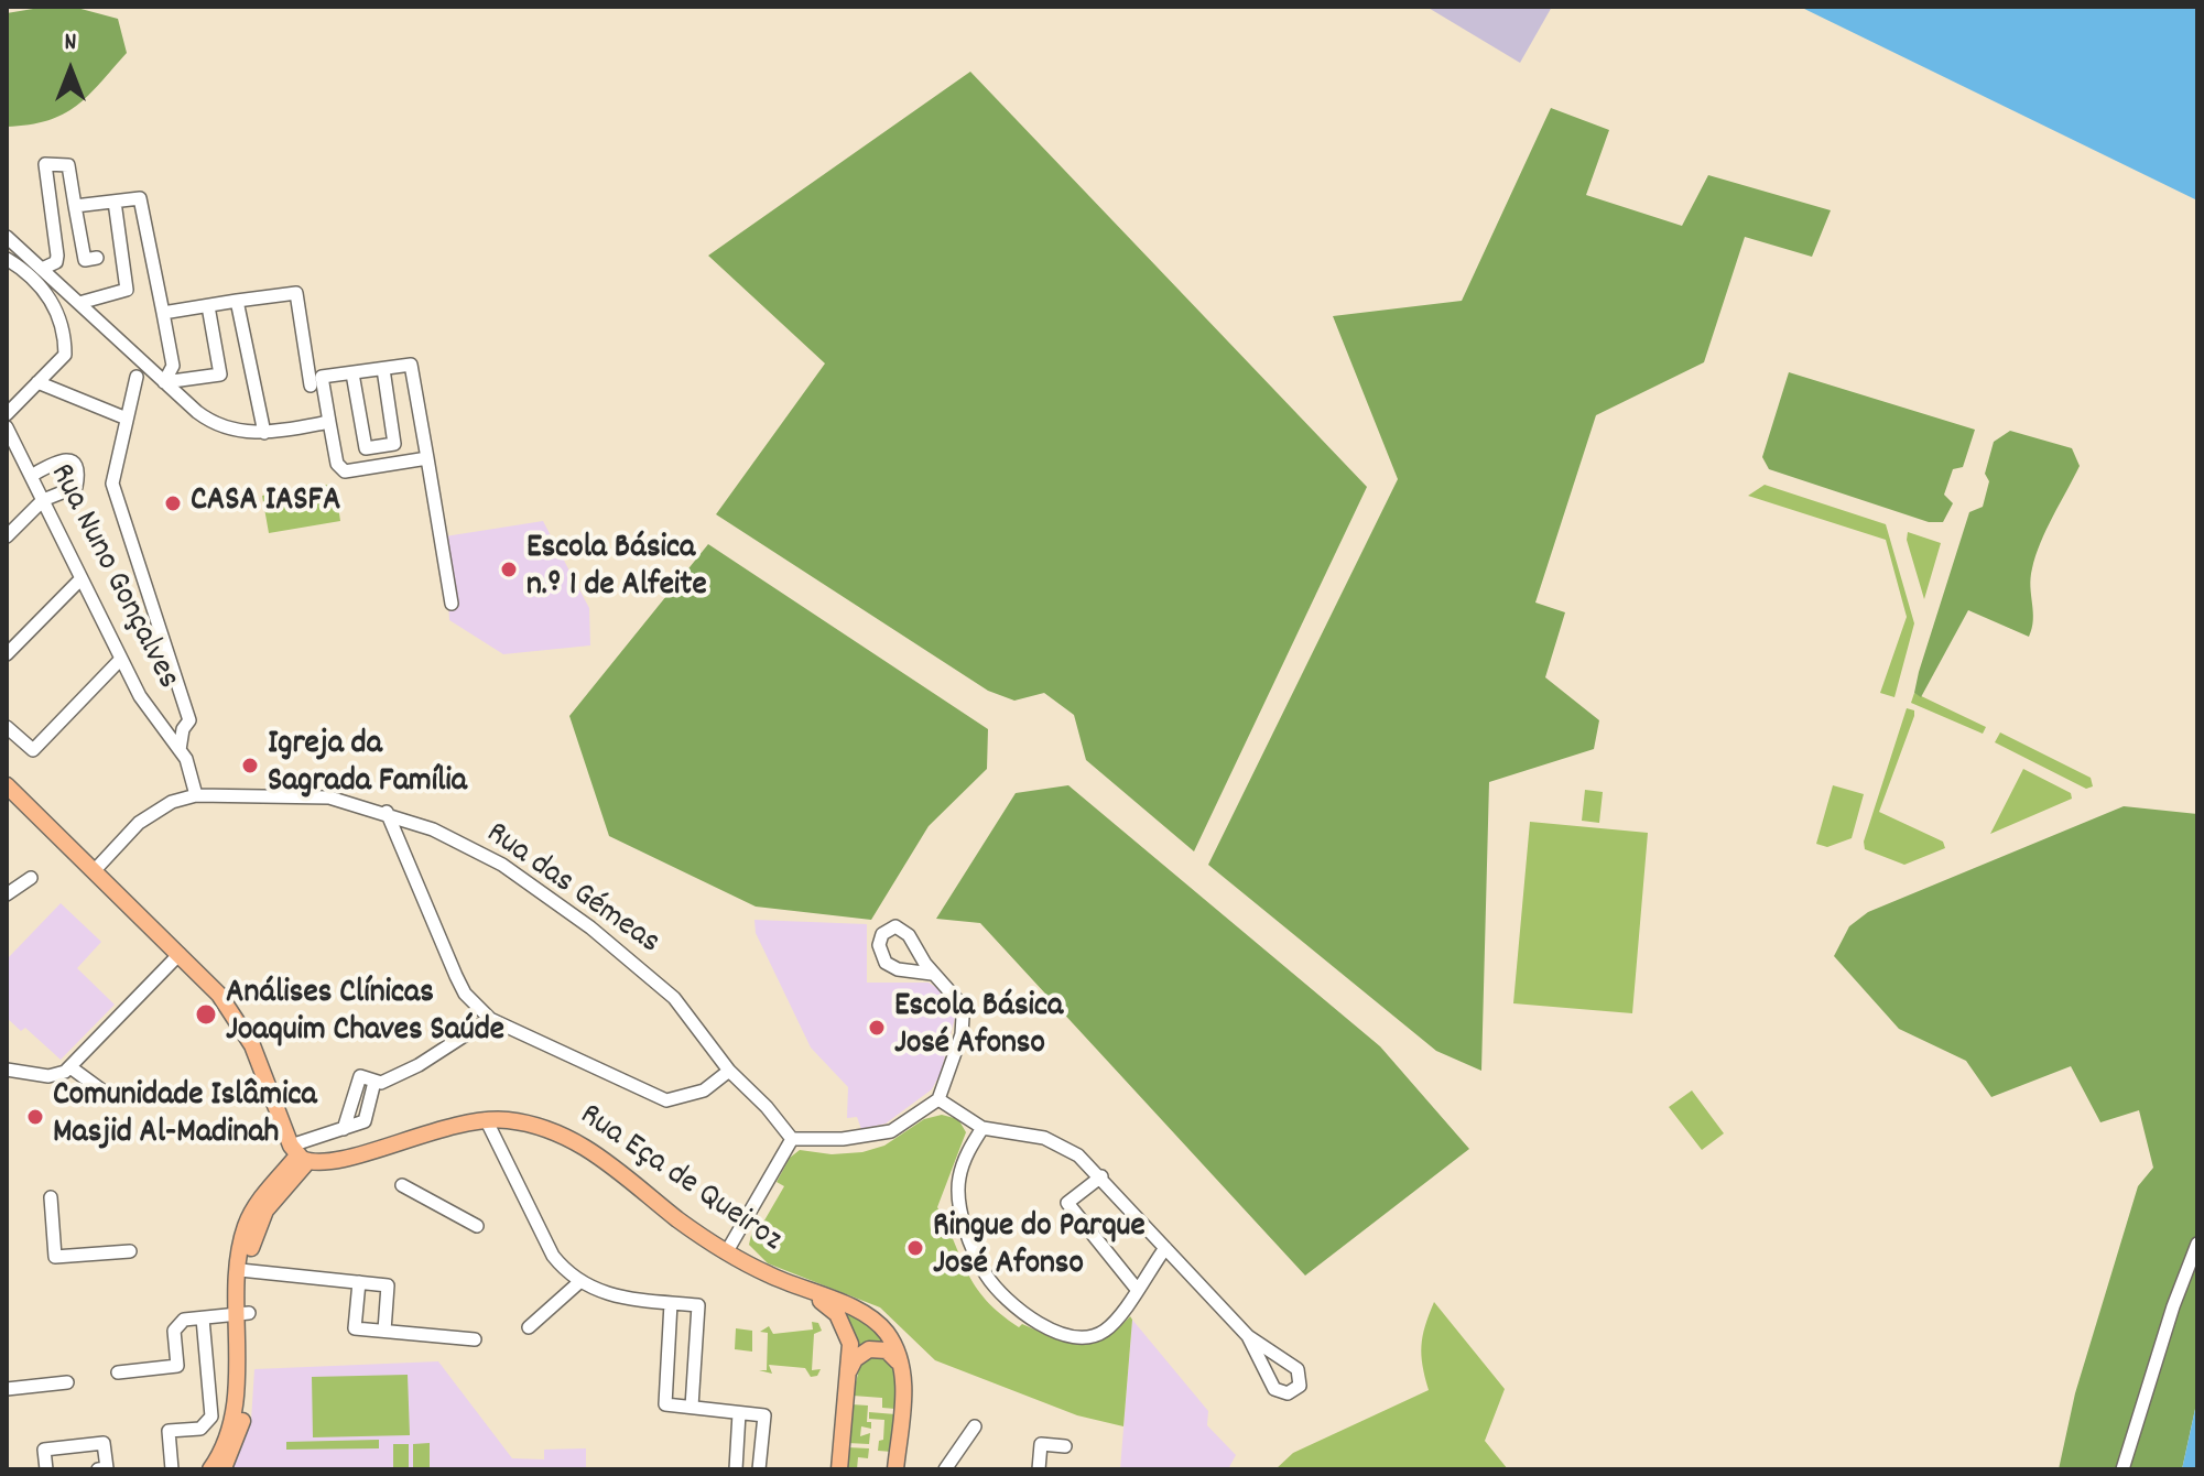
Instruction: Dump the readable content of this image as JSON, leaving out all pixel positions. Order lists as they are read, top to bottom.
{
  "streets": {
    "main road": ["Rua Eça de Queiroz"],
    "street": ["Rua Nuno Gonçalves", "Rua das Gémeas"]
  },
  "crossings": [
    ["Rua Nuno Gonçalves", "Rua das Gémeas"]
  ],
  "places": [
    "CASA IASFA",
    "Escola Básica n.º 1 de Alfeite",
    "Igreja da Sagrada Família",
    "Análises Clínicas Joaquim Chaves Saúde",
    "Escola Básica José Afonso",
    "Comunidade Islâmica Masjid Al-Madinah",
    "Ringue do Parque José Afonso"
  ],
  "north": "top"
}
